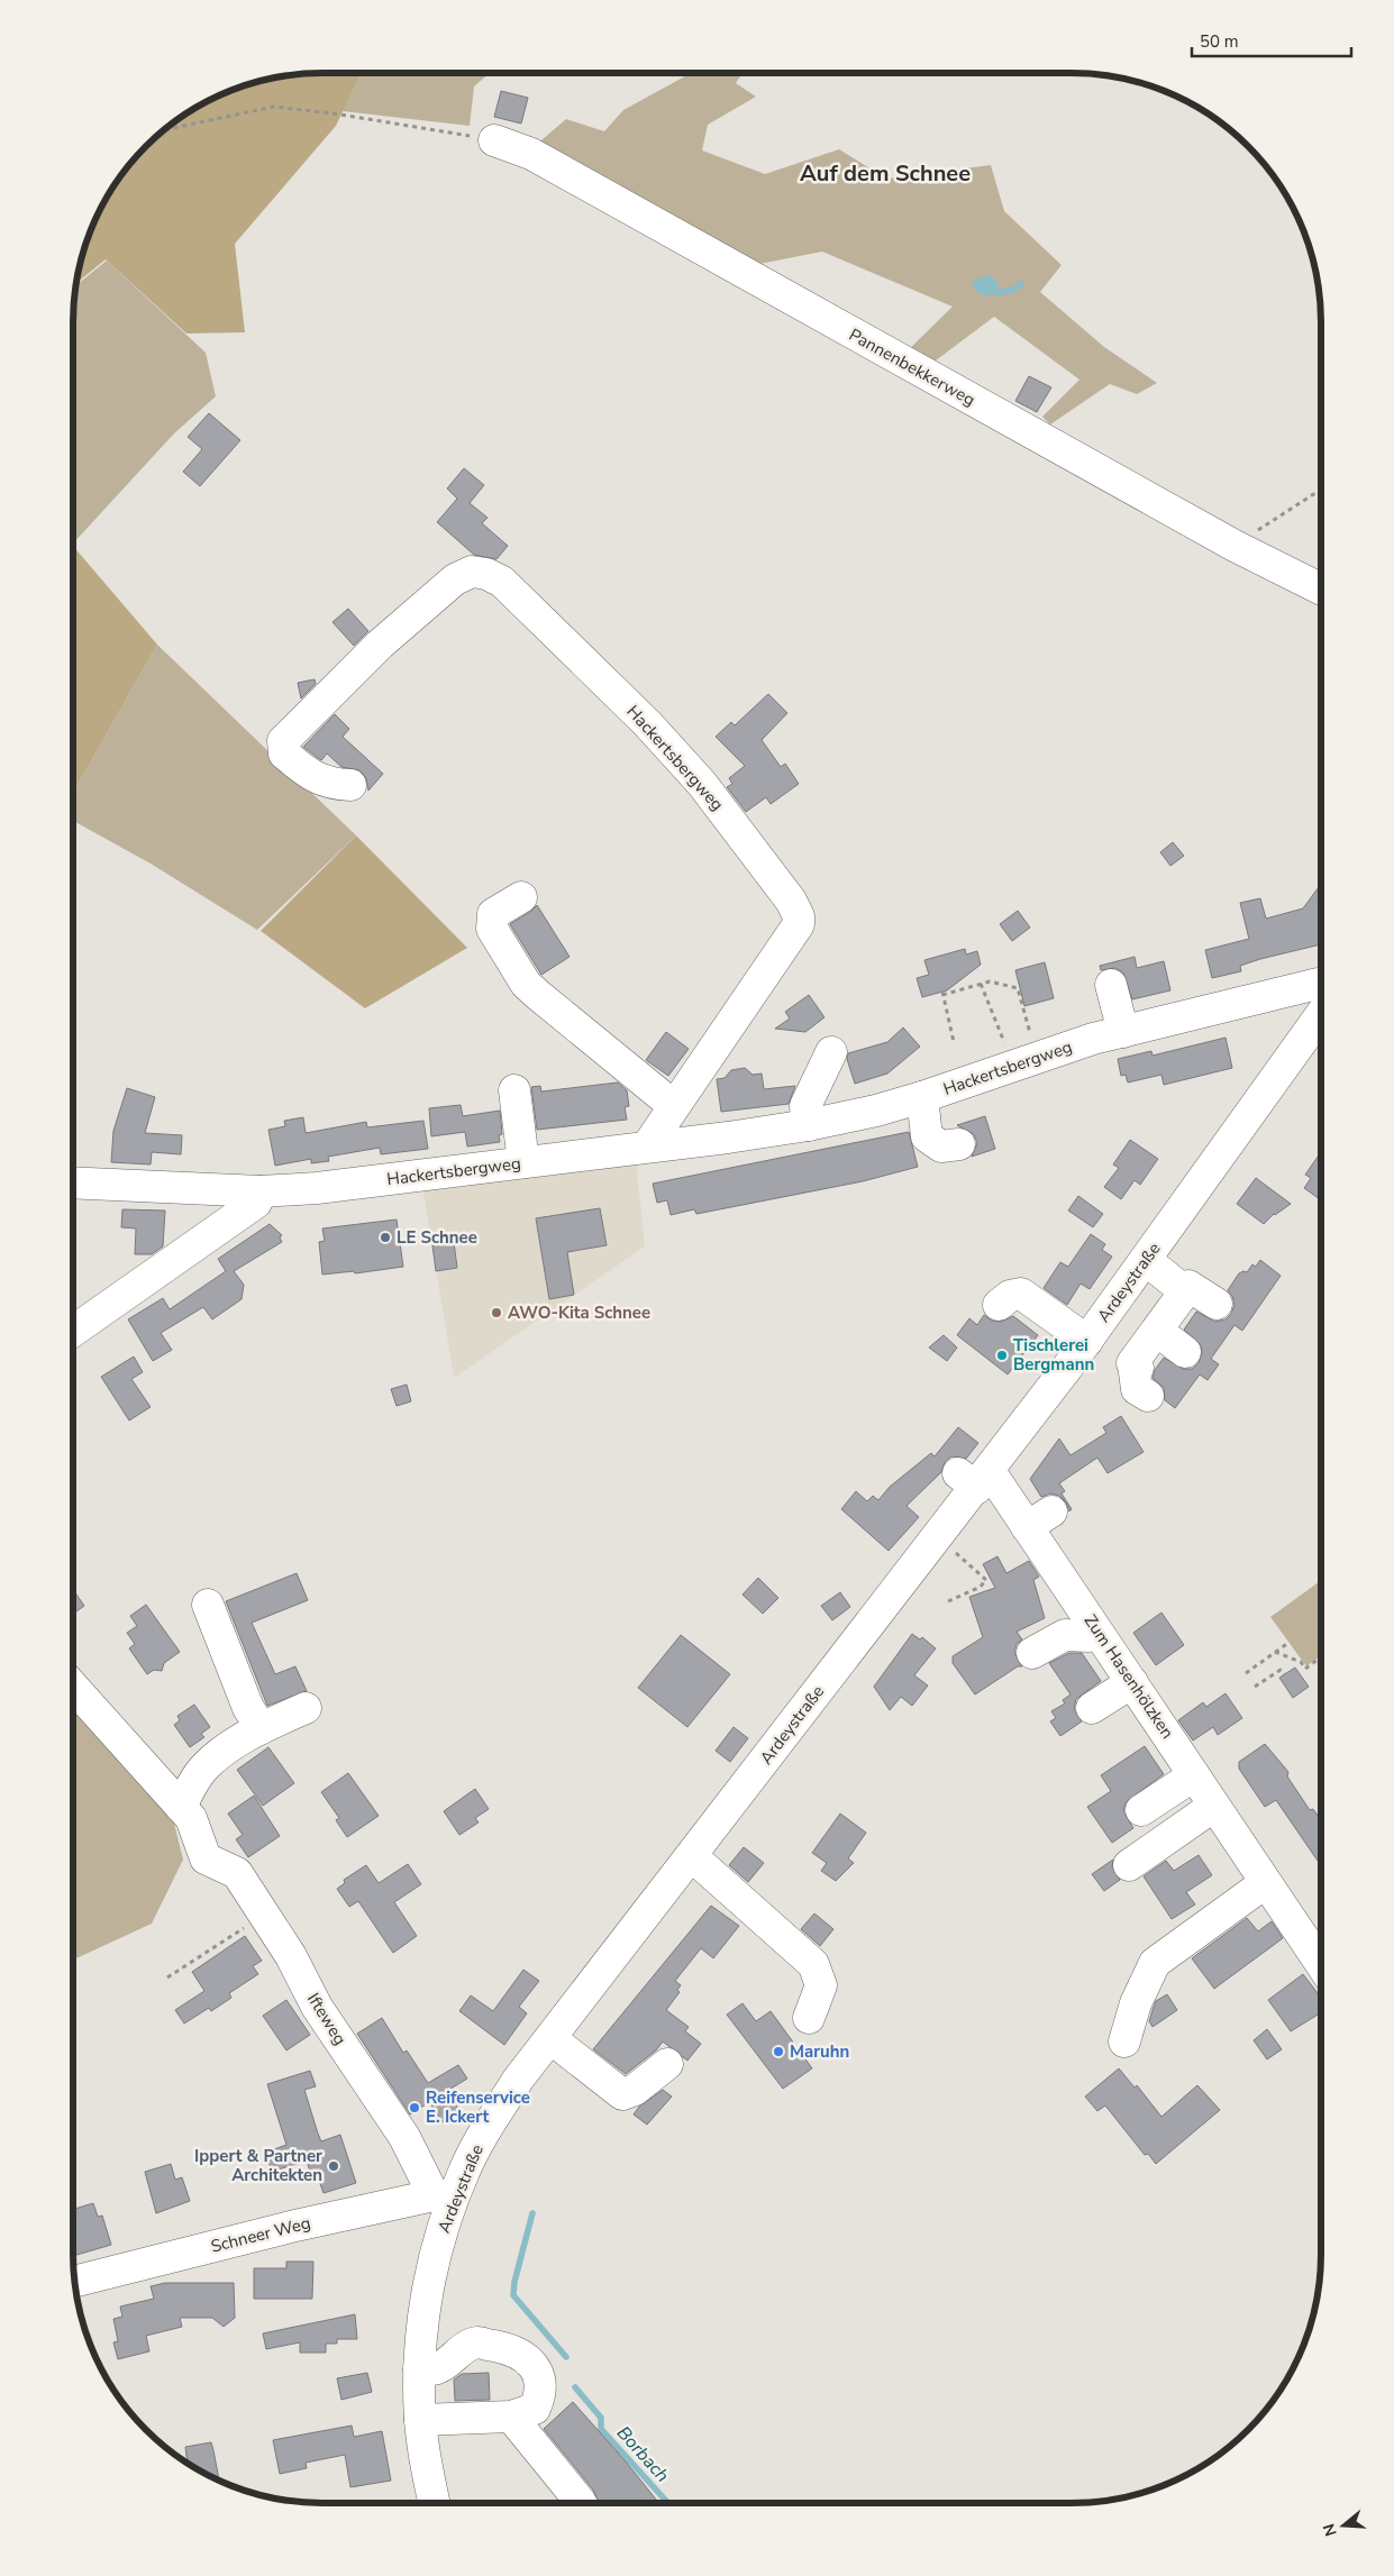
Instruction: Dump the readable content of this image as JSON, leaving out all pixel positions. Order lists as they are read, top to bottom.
{
  "streets": {
    "street": [
      "Pannenbekkerweg",
      "Hackertsbergweg",
      "Ardeystraße",
      "Zum Hasenhölzken",
      "Ifteweg",
      "Schneer Weg"
    ]
  },
  "crossings": [
    ["Ardeystraße", "Zum Hasenhölzken"],
    ["Ardeystraße", "Ifteweg"],
    ["Ardeystraße", "Schneer Weg"],
    ["Ifteweg", "Schneer Weg"]
  ],
  "districts": ["Auf dem Schnee"],
  "water": ["Borbach"],
  "places": [
    "LE Schnee",
    "AWO-Kita Schnee",
    "Tischlerei Bergmann",
    "Maruhn",
    "Reifenservice E. Ickert",
    "Ippert & Partner Architekten"
  ],
  "scale_bar": "50 m",
  "north": "left"
}
